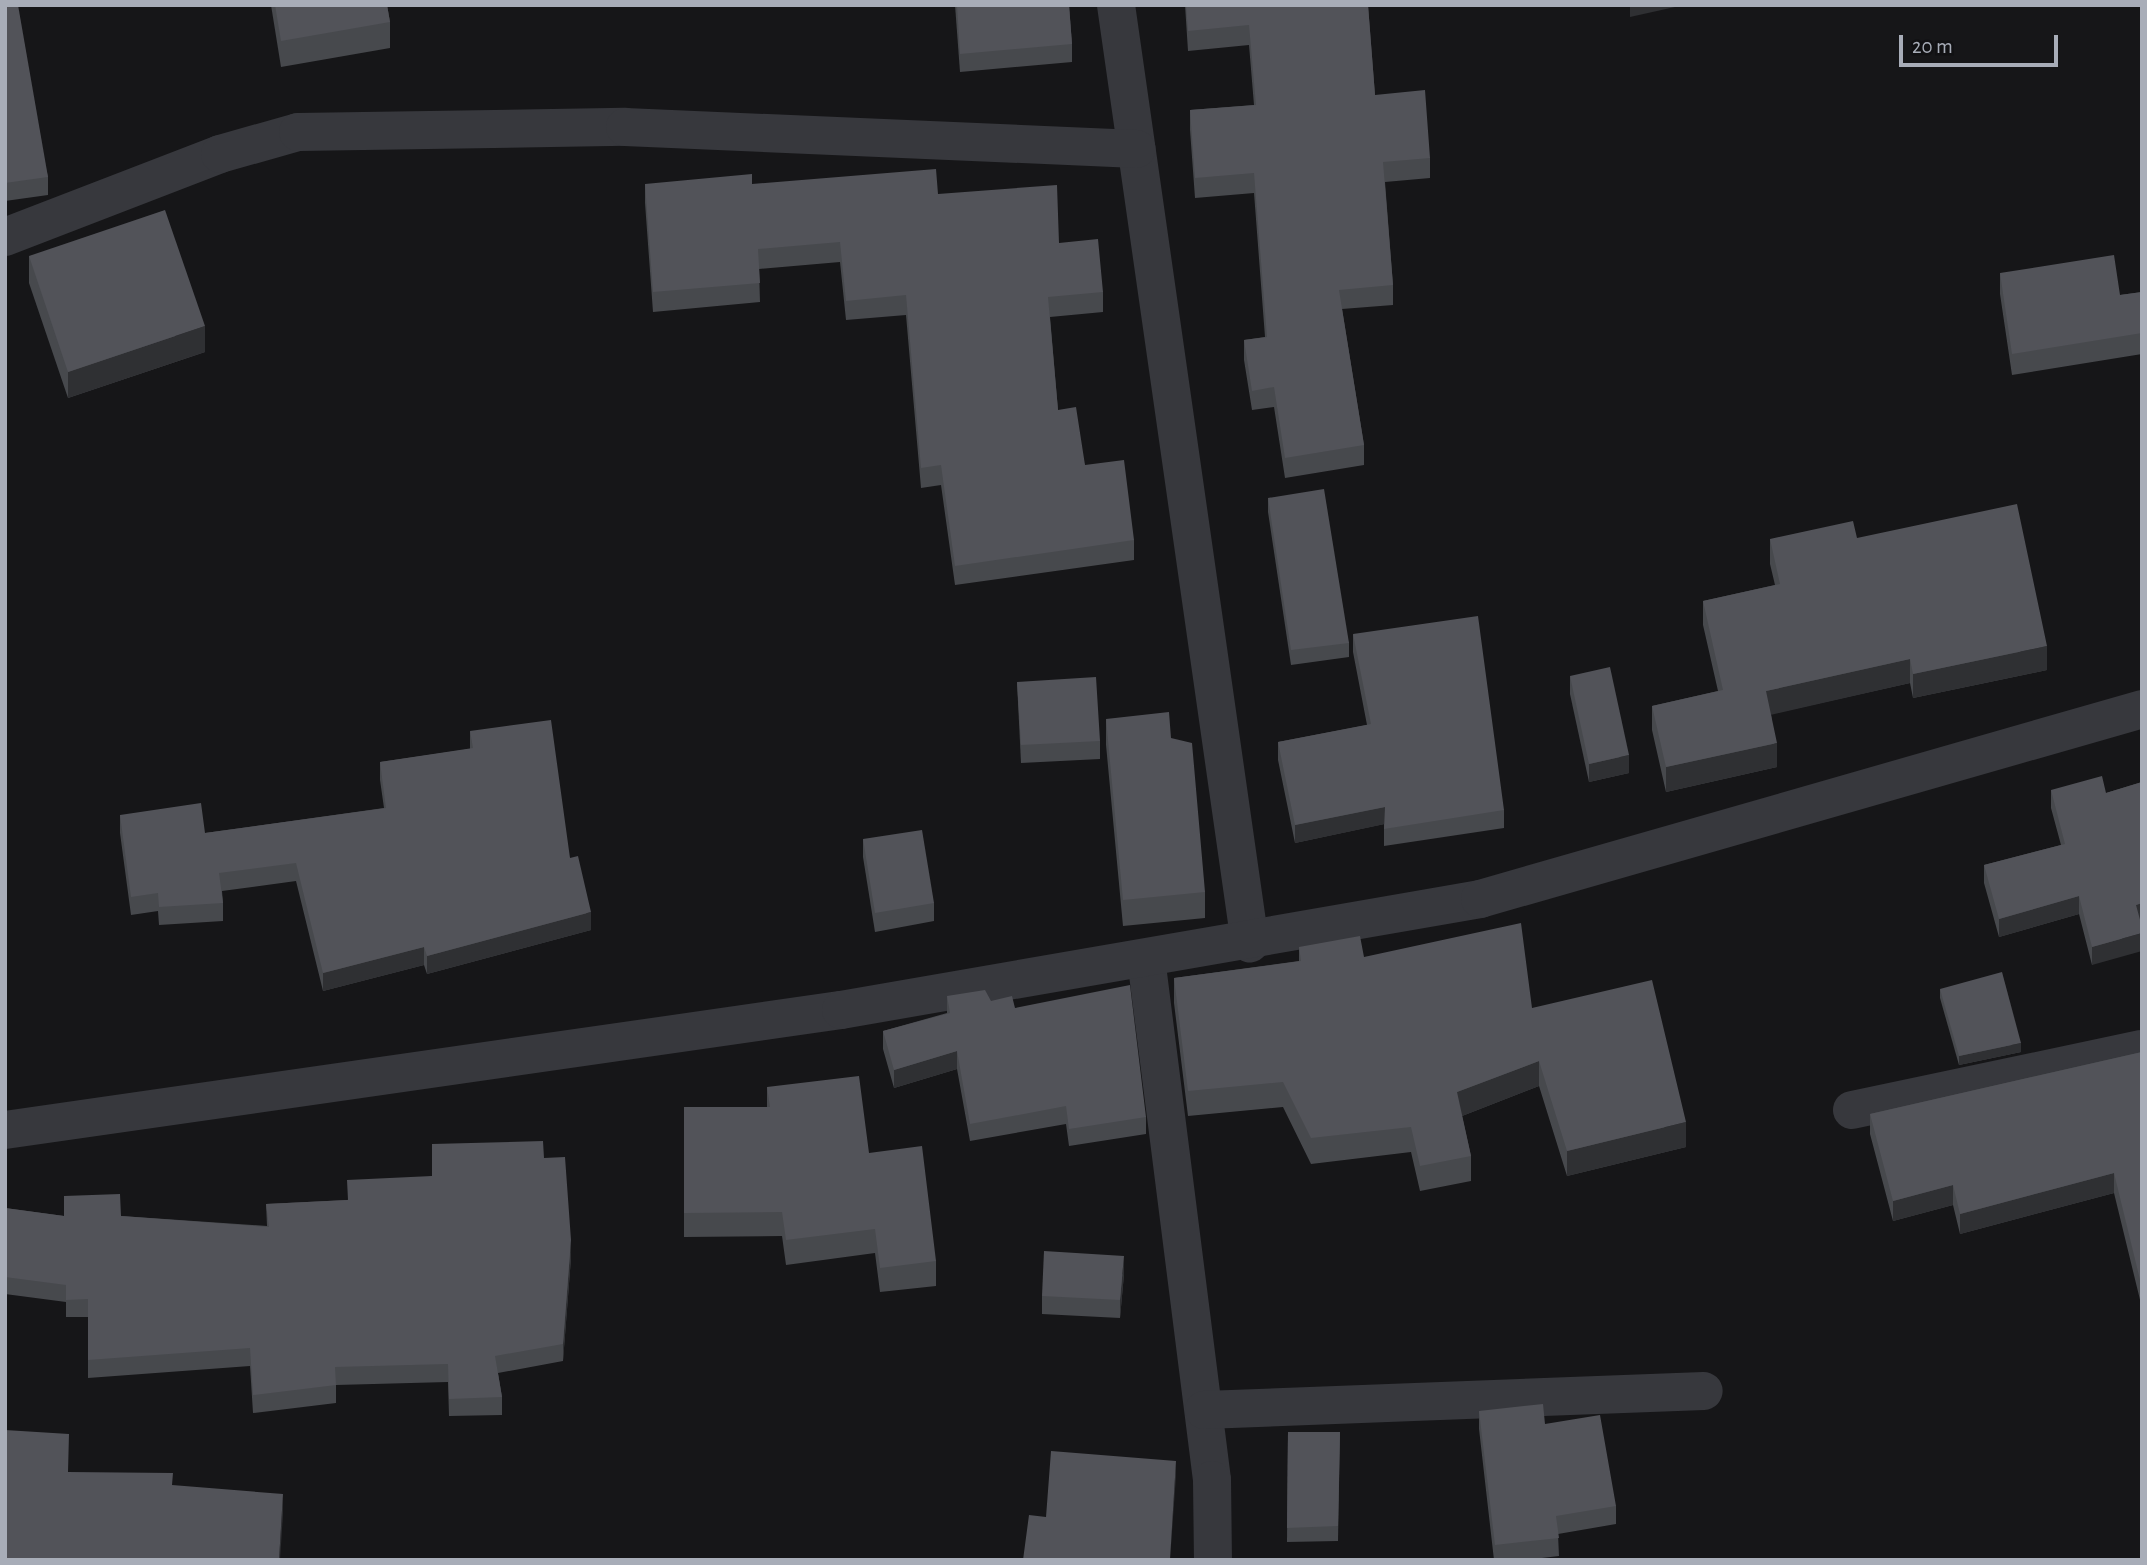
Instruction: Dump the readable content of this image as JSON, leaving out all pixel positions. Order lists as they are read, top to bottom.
{
  "scale_bar": "20 m"
}
